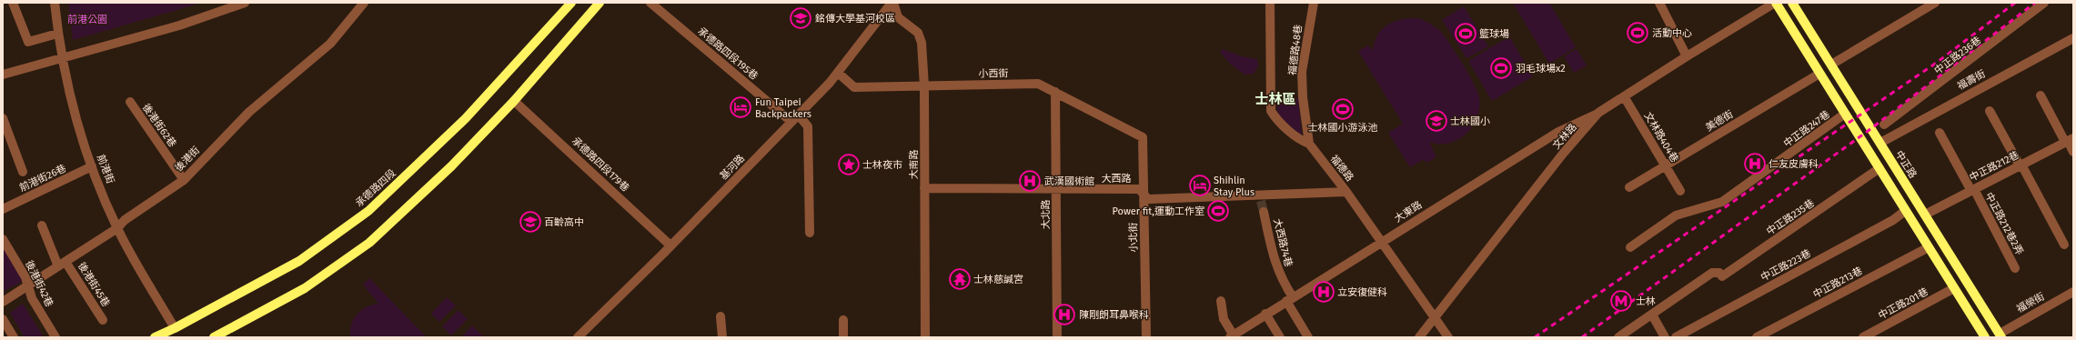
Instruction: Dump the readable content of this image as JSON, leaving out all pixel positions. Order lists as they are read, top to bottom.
{
  "streets": {
    "main road": ["中正路", "承德路四段"],
    "street": [
      "福德路48巷",
      "承德路四段195巷",
      "中正路236巷",
      "小西街",
      "福壽街",
      "美德街",
      "後港街62巷",
      "中正路247巷",
      "文林路",
      "文林路404巷",
      "後港街",
      "承德路四段179巷",
      "大南路",
      "中正路212巷",
      "基河路",
      "福德路",
      "前港街",
      "前港街26巷",
      "大西路",
      "大東路",
      "大北路",
      "中正路235巷",
      "中正路212巷2弄",
      "小北街",
      "大西路74巷",
      "中正路223巷",
      "中正路213巷",
      "後港街42巷",
      "後港街45巷",
      "福榮街",
      "中正路201巷"
    ]
  },
  "crossings": [
    ["福德路48巷", "福德路"],
    ["承德路四段195巷", "基河路"],
    ["小西街", "大南路"],
    ["小西街", "基河路"],
    ["小西街", "大北路"],
    ["小西街", "小北街"],
    ["福壽街", "中正路"],
    ["美德街", "文林路404巷"],
    ["後港街62巷", "後港街"],
    ["文林路", "文林路404巷"],
    ["文林路", "福德路"],
    ["文林路", "大東路"],
    ["後港街", "前港街"],
    ["後港街", "後港街42巷"],
    ["後港街", "後港街45巷"],
    ["承德路四段179巷", "基河路"],
    ["大南路", "基河路"],
    ["大南路", "大西路"],
    ["中正路", "中正路212巷"],
    ["中正路", "福榮街"],
    ["中正路212巷", "中正路212巷2弄"],
    ["福德路", "大西路"],
    ["福德路", "大東路"],
    ["前港街", "前港街26巷"],
    ["前港街", "承德路四段"],
    ["大西路", "大北路"],
    ["大西路", "小北街"],
    ["大東路", "大西路74巷"]
  ],
  "districts": ["士林區"],
  "parks": ["前港公園"],
  "places": {
    "school or university": ["銘傳大學基河校區", "士林國小", "百齡高中"],
    "sports": [
      "活動中心",
      "籃球場",
      "羽毛球場x2",
      "士林國小游泳池",
      "Power fit,運動工作室"
    ],
    "hotel": ["Fun Taipei Backpackers", "Shihlin Stay Plus"],
    "hospital": [
      "仁友皮膚科",
      "武漢國術館",
      "立安復健科",
      "陳剛朗耳鼻喉科"
    ],
    "place": ["士林夜市"],
    "temple": ["士林慈諴宮"],
    "metro station": ["士林"]
  }
}
